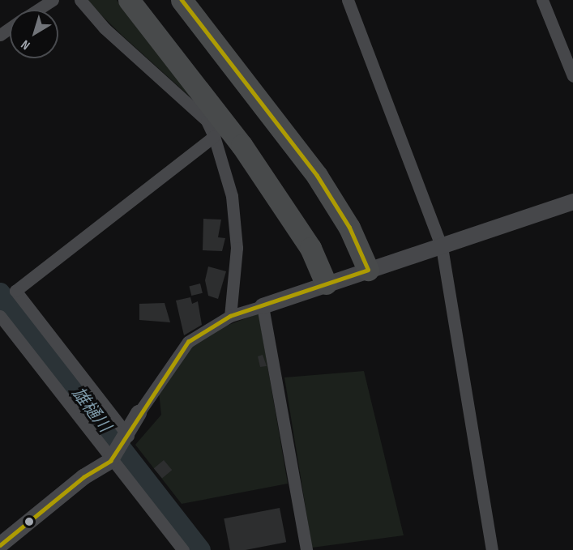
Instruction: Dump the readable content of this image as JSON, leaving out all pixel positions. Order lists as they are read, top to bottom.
{
  "water": ["雄樋川"],
  "north": "bottom left"
}
